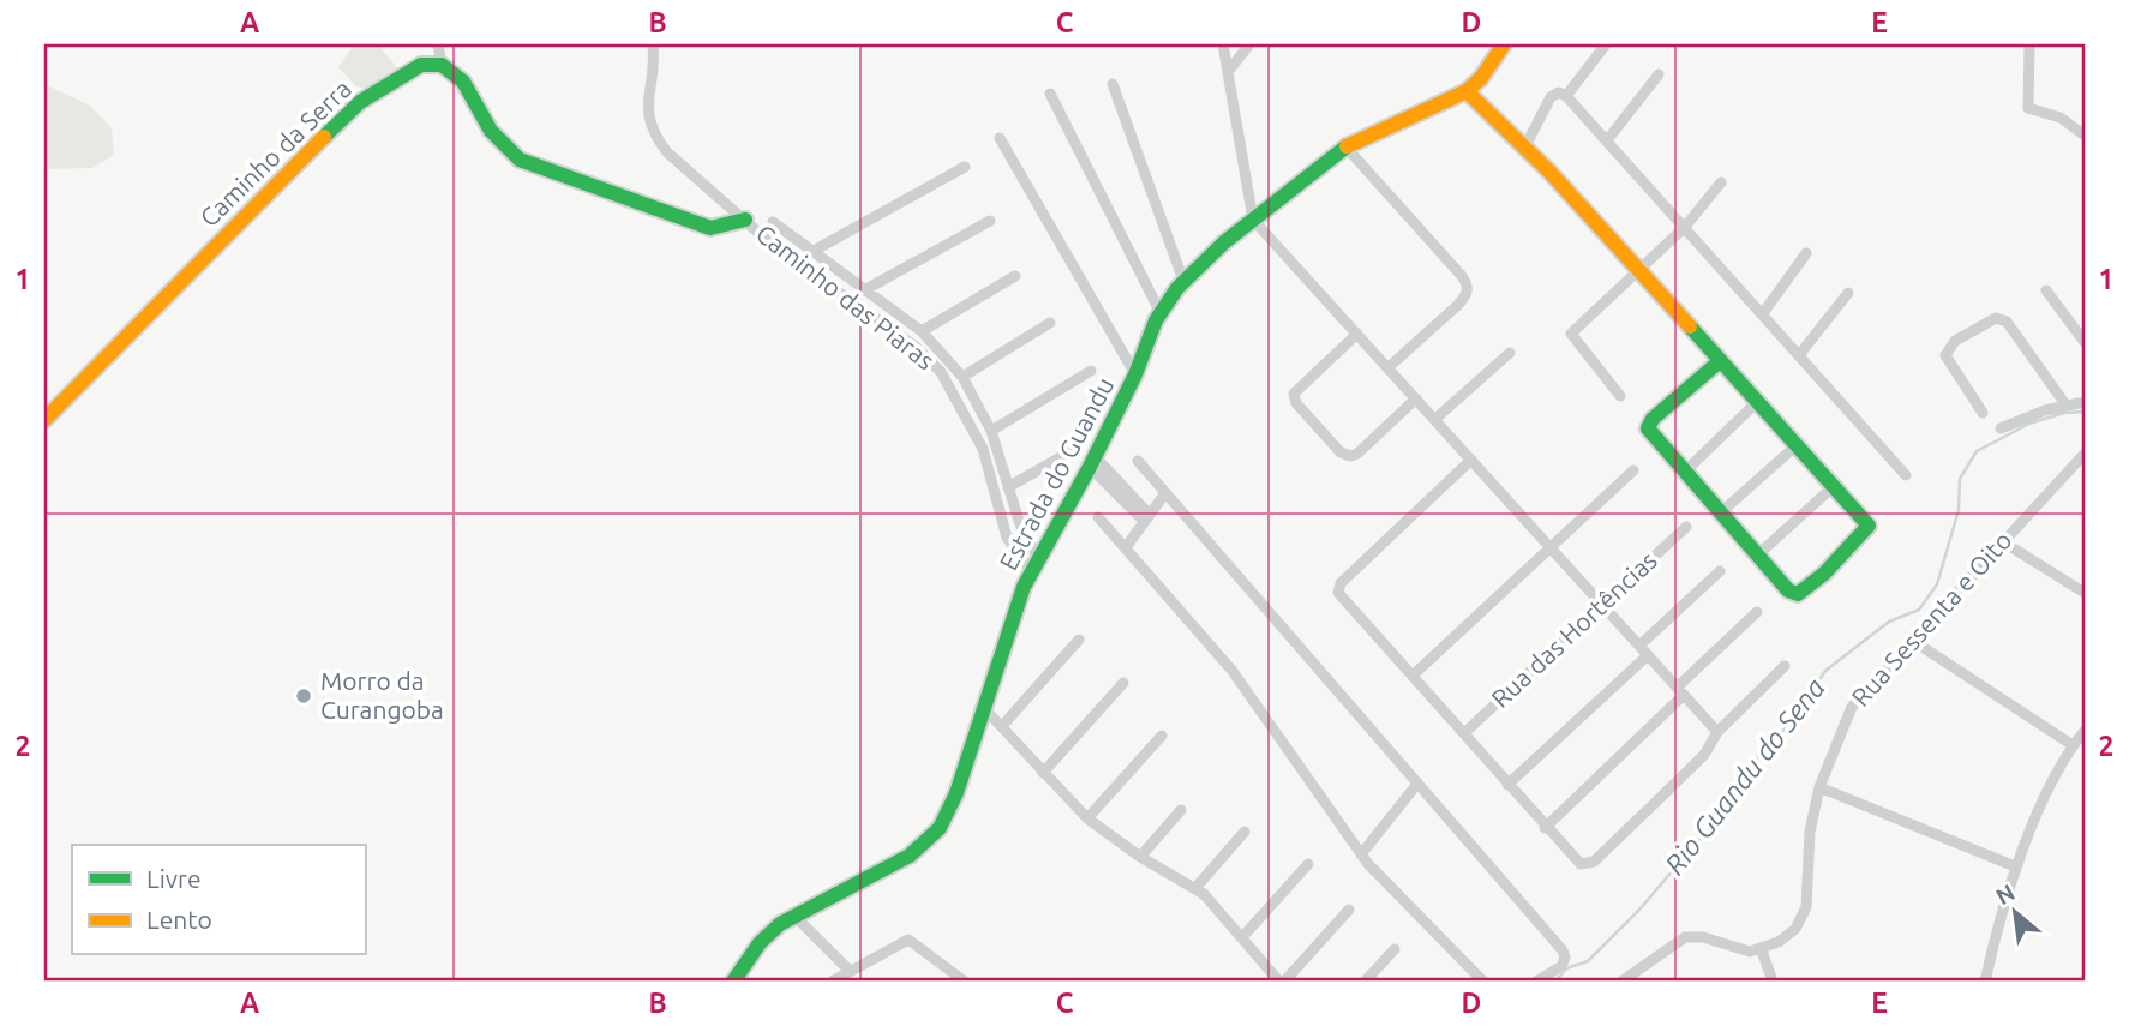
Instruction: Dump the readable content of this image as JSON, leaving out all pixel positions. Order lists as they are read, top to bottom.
{
  "streets": {
    "street": [
      "Caminho da Serra",
      "Caminho das Piaras",
      "Estrada do Guandu",
      "Rua Sessenta e Oito",
      "Rua das Hortências"
    ]
  },
  "crossings": [
    ["Caminho das Piaras", "Estrada do Guandu"]
  ],
  "water": ["Rio Guandu do Sena"],
  "places": ["Morro da Curangoba"],
  "legend": ["Livre", "Lento"],
  "north": "top left",
  "grid": {
    "columns": [
      "A",
      "B",
      "C",
      "D",
      "E"
    ],
    "rows": ["1", "2"]
  }
}
